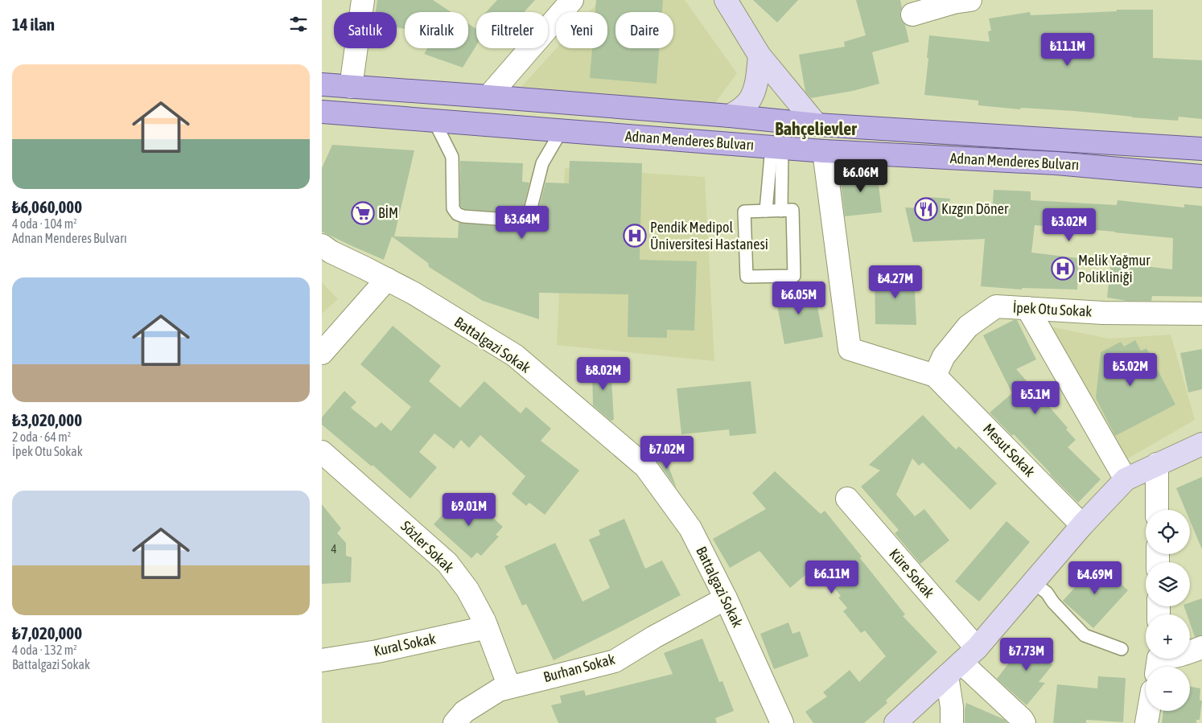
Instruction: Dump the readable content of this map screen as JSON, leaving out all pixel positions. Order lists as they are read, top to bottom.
{
  "streets": {
    "main road": ["Adnan Menderes Bulvarı"],
    "street": [
      "İpek Otu Sokak",
      "Battalgazi Sokak",
      "Mesut Sokak",
      "Sözler Sokak",
      "Küre Sokak",
      "Kural Sokak",
      "Burhan Sokak"
    ]
  },
  "crossings": [
    ["İpek Otu Sokak", "Mesut Sokak"],
    ["Battalgazi Sokak", "Burhan Sokak"],
    ["Sözler Sokak", "Kural Sokak"],
    ["Sözler Sokak", "Burhan Sokak"]
  ],
  "districts": ["Bahçelievler"],
  "places": {
    "restaurant": ["Kızgın Döner"],
    "supermarket": ["BİM"],
    "hospital": ["Pendik Medipol Üniversitesi Hastanesi", "Melik Yağmur Polikliniği"]
  },
  "house_numbers": ["4"],
  "page": {
    "heading": "14 ilan",
    "chip": [
      "Satılık",
      "Kiralık",
      "Filtreler",
      "Yeni",
      "Daire"
    ],
    "price": [
      "₺11.1M",
      "₺6.06M",
      "₺3.64M",
      "₺3.02M",
      "₺4.27M",
      "₺6.05M",
      "₺5.02M",
      "₺8.02M",
      "₺5.1M",
      "₺7.02M",
      "₺9.01M",
      "₺6.11M",
      "₺4.69M",
      "₺7.73M"
    ],
    "list": [
      {
        "name": "₺6,060,000",
        "note": "4 oda · 104 m² · Adnan Menderes Bulvarı"
      },
      {
        "name": "₺3,020,000",
        "note": "2 oda · 64 m² · İpek Otu Sokak"
      },
      {
        "name": "₺7,020,000",
        "note": "4 oda · 132 m² · Battalgazi Sokak"
      }
    ],
    "map_buttons": ["+", "−"]
  }
}
